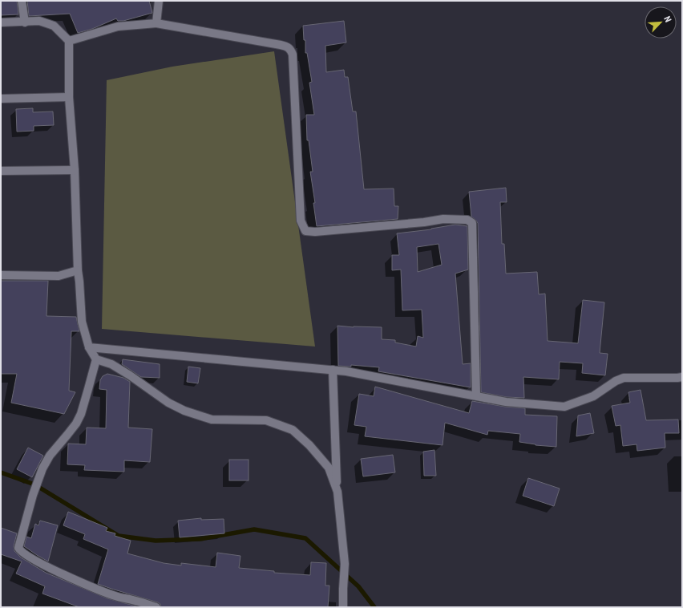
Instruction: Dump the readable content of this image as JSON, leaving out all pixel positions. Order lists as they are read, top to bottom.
{
  "north": "top right"
}
